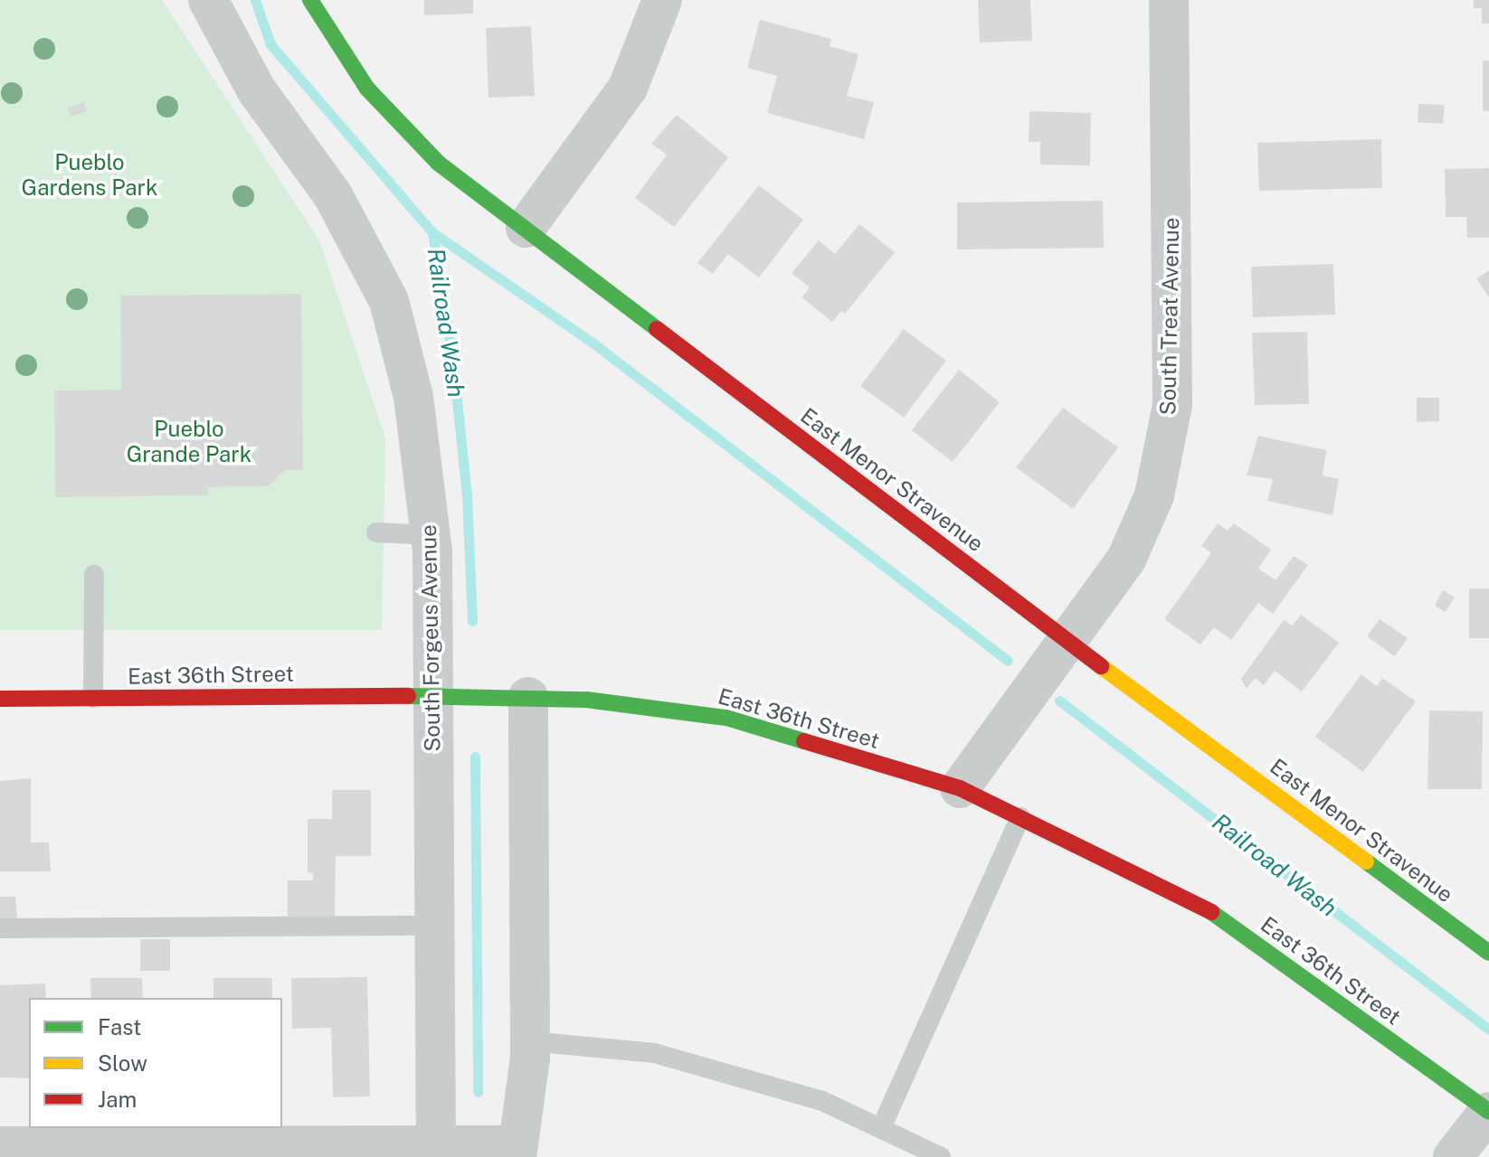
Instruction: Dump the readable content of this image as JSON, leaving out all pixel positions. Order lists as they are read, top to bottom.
{
  "streets": {
    "main road": ["East Menor Stravenue", "East 36th Street"],
    "street": ["South Treat Avenue", "South Forgeus Avenue"]
  },
  "crossings": [
    ["South Treat Avenue", "East Menor Stravenue"],
    ["South Treat Avenue", "East 36th Street"],
    ["South Forgeus Avenue", "East 36th Street"]
  ],
  "water": ["Railroad Wash"],
  "parks": ["Pueblo Gardens Park", "Pueblo Grande Park"],
  "legend": ["Fast", "Slow", "Jam"]
}
